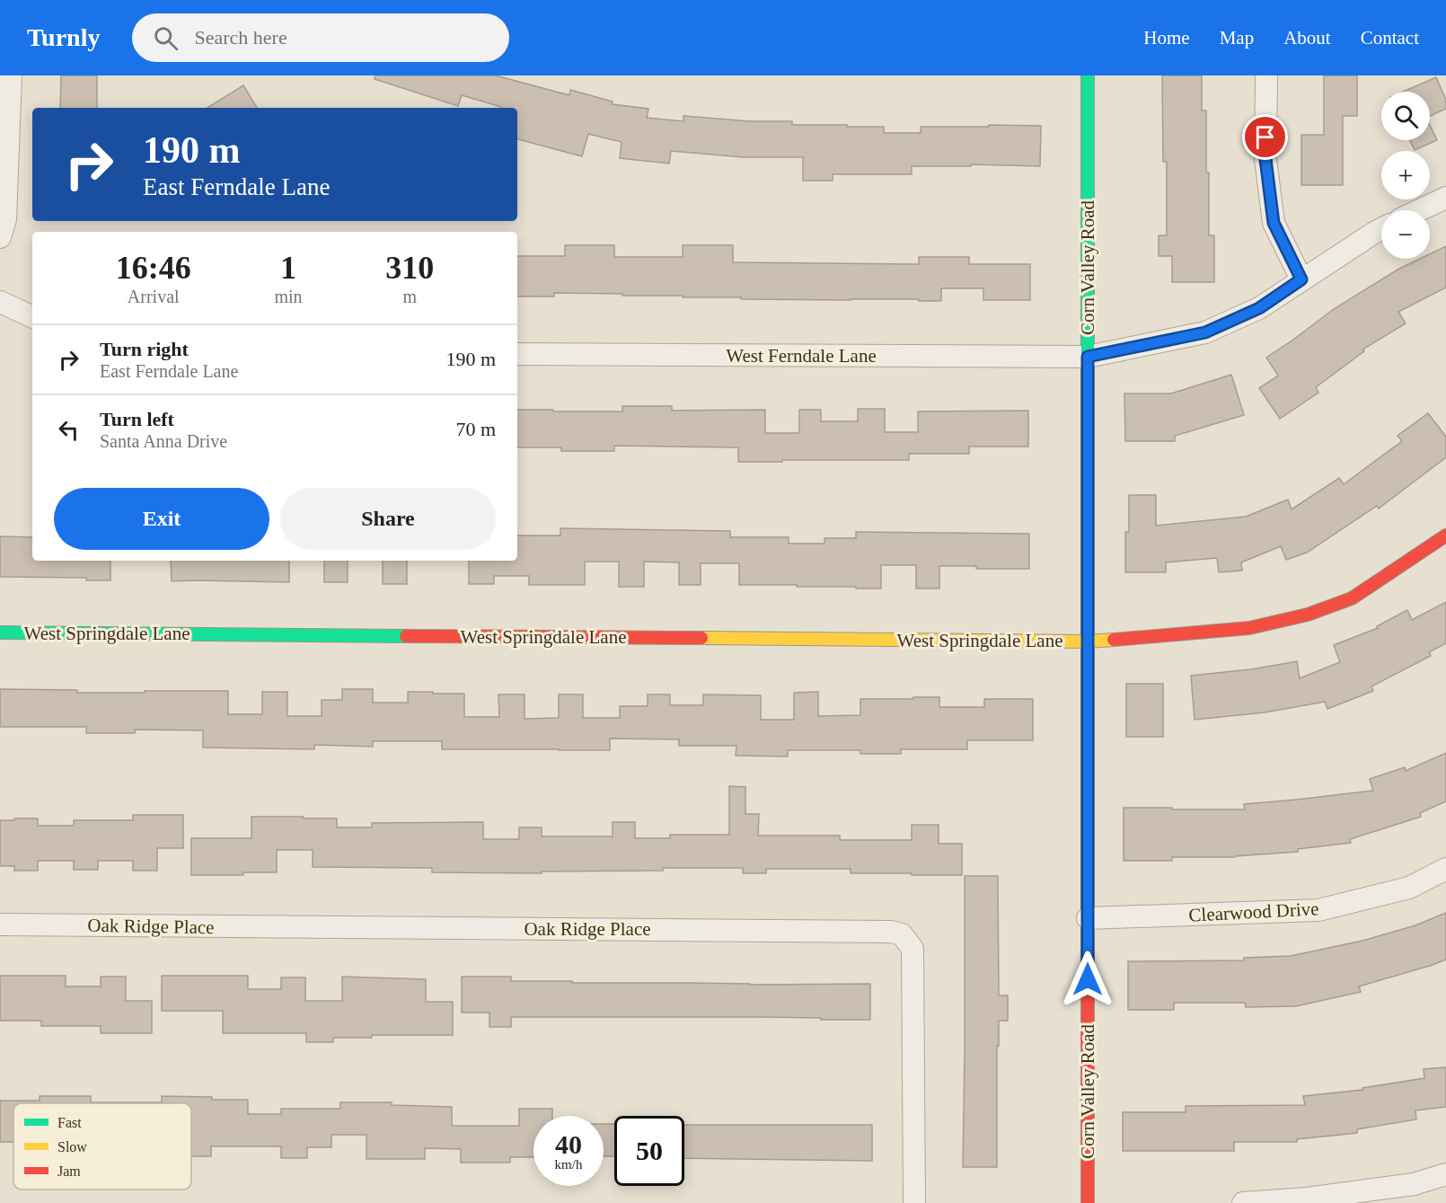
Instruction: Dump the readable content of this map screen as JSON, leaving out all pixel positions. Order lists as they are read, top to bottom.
{
  "streets": {
    "street": [
      "Corn Valley Road",
      "West Ferndale Lane",
      "West Springdale Lane",
      "Clearwood Drive",
      "Oak Ridge Place"
    ]
  },
  "crossings": [
    ["Corn Valley Road", "West Ferndale Lane"],
    ["Corn Valley Road", "West Springdale Lane"],
    ["Corn Valley Road", "Clearwood Drive"]
  ],
  "legend": ["Fast", "Slow", "Jam"],
  "page": {
    "header": "Turnly",
    "search": "Search here",
    "nav": [
      "Home",
      "Map",
      "About",
      "Contact"
    ],
    "map_buttons": ["+", "−"],
    "turn": ["190 m", "East Ferndale Lane"],
    "eta": [
      "16:46",
      "Arrival",
      "1",
      "min",
      "310",
      "m"
    ],
    "list": [
      {
        "name": "Turn right",
        "note": "East Ferndale Lane",
        "value": "190 m"
      },
      {
        "name": "Turn left",
        "note": "Santa Anna Drive",
        "value": "70 m"
      }
    ],
    "buttons": ["Exit", "Share"],
    "speed": "40 km/h",
    "limit": "50"
  }
}
